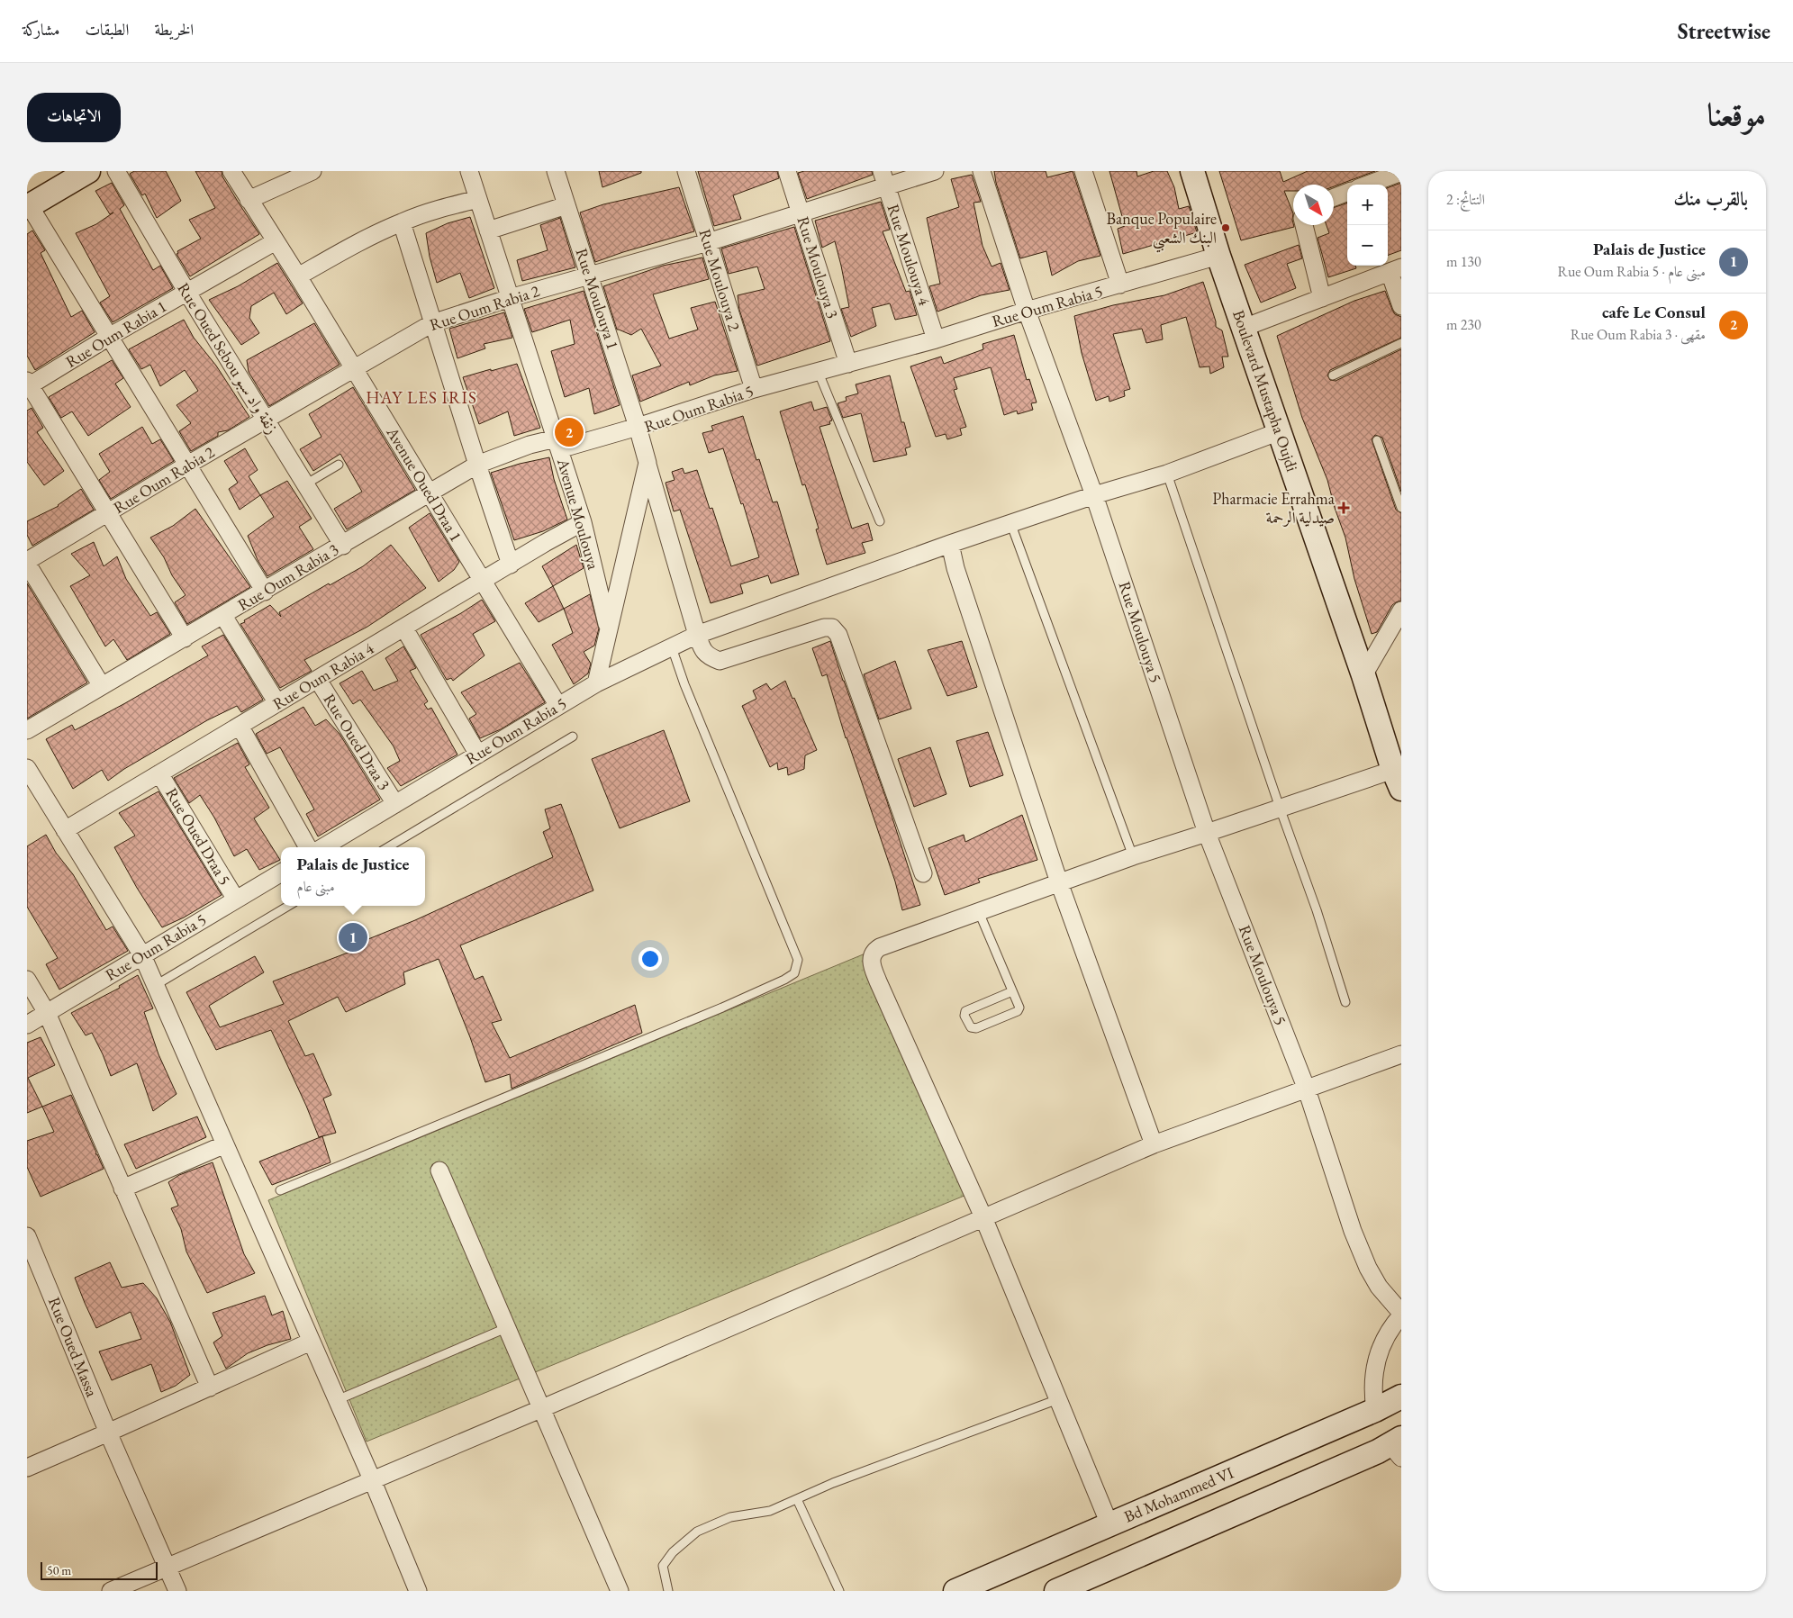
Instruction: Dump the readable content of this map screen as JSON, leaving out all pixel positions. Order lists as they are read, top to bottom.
{
  "streets": {
    "street": [
      "Rue Moulouya 4",
      "Rue Moulouya 3",
      "Rue Moulouya 2",
      "Rue Moulouya 1",
      "Rue Oum Rabia 5",
      "Rue Oum Rabia 2",
      "Rue Oum Rabia 1",
      "Rue Oued Sebou زنقة واد سبو",
      "Boulevard Mustapha Oujdi",
      "Avenue Oued Draa 1",
      "Avenue Moulouya",
      "Rue Oum Rabia 3",
      "Rue Moulouya 5",
      "Rue Oum Rabia 4",
      "Rue Oued Draa 3",
      "Rue Oued Draa 5",
      "Rue Oued Massa",
      "Bd Mohammed VI"
    ]
  },
  "crossings": [
    ["Rue Moulouya 4", "Rue Oum Rabia 5"],
    ["Rue Moulouya 4", "Rue Oum Rabia 2"],
    ["Rue Moulouya 3", "Rue Oum Rabia 5"],
    ["Rue Moulouya 3", "Rue Oum Rabia 2"],
    ["Rue Moulouya 2", "Rue Oum Rabia 5"],
    ["Rue Moulouya 2", "Rue Oum Rabia 2"],
    ["Rue Moulouya 1", "Rue Oum Rabia 5"],
    ["Rue Moulouya 1", "Rue Oum Rabia 2"],
    ["Rue Moulouya 1", "Rue Oum Rabia 3"],
    ["Rue Oum Rabia 5", "Boulevard Mustapha Oujdi"],
    ["Rue Oum Rabia 5", "Avenue Oued Draa 1"],
    ["Rue Oum Rabia 5", "Avenue Moulouya"],
    ["Rue Oum Rabia 5", "Rue Oum Rabia 3"],
    ["Rue Oum Rabia 5", "Rue Moulouya 5"],
    ["Rue Oum Rabia 5", "Rue Oued Draa 3"],
    ["Rue Oum Rabia 5", "Rue Oued Draa 5"],
    ["Rue Oum Rabia 2", "Rue Oued Sebou زنقة واد سبو"],
    ["Rue Oum Rabia 2", "Avenue Oued Draa 1"],
    ["Rue Oum Rabia 2", "Avenue Moulouya"],
    ["Rue Oum Rabia 1", "Rue Oued Sebou زنقة واد سبو"],
    ["Rue Oum Rabia 1", "Avenue Oued Draa 1"],
    ["Rue Oued Sebou زنقة واد سبو", "Rue Oum Rabia 3"],
    ["Avenue Oued Draa 1", "Rue Oum Rabia 3"],
    ["Avenue Oued Draa 1", "Rue Oum Rabia 4"],
    ["Avenue Moulouya", "Rue Oum Rabia 3"],
    ["Avenue Moulouya", "Rue Oum Rabia 4"],
    ["Rue Oum Rabia 4", "Rue Oued Draa 3"],
    ["Rue Oum Rabia 4", "Rue Oued Draa 5"]
  ],
  "districts": ["HAY LES IRIS"],
  "places": {
    "other": ["Banque Populaire البنك الشعبي"],
    "health": ["Pharmacie Errahma صيدلية الرحمة"]
  },
  "scale_bar": "50 m",
  "north": "bottom right",
  "page": {
    "header": "Streetwise",
    "nav": ["الخريطة", "الطبقات", "مشاركة"],
    "title": "موقعنا",
    "buttons": "الاتجاهات",
    "heading": ["بالقرب منك", "النتائج: 2"],
    "map_buttons": ["+", "−"],
    "list": [
      {
        "mark": "1",
        "name": "Palais de Justice",
        "note": "مبنى عام · Rue Oum Rabia 5",
        "value": "130 m"
      },
      {
        "mark": "2",
        "name": "cafe Le Consul",
        "note": "مقهى · Rue Oum Rabia 3",
        "value": "230 m"
      }
    ],
    "pins": ["2", "1"],
    "popup": ["Palais de Justice", "مبنى عام"],
    "scale": "50 m"
  }
}
